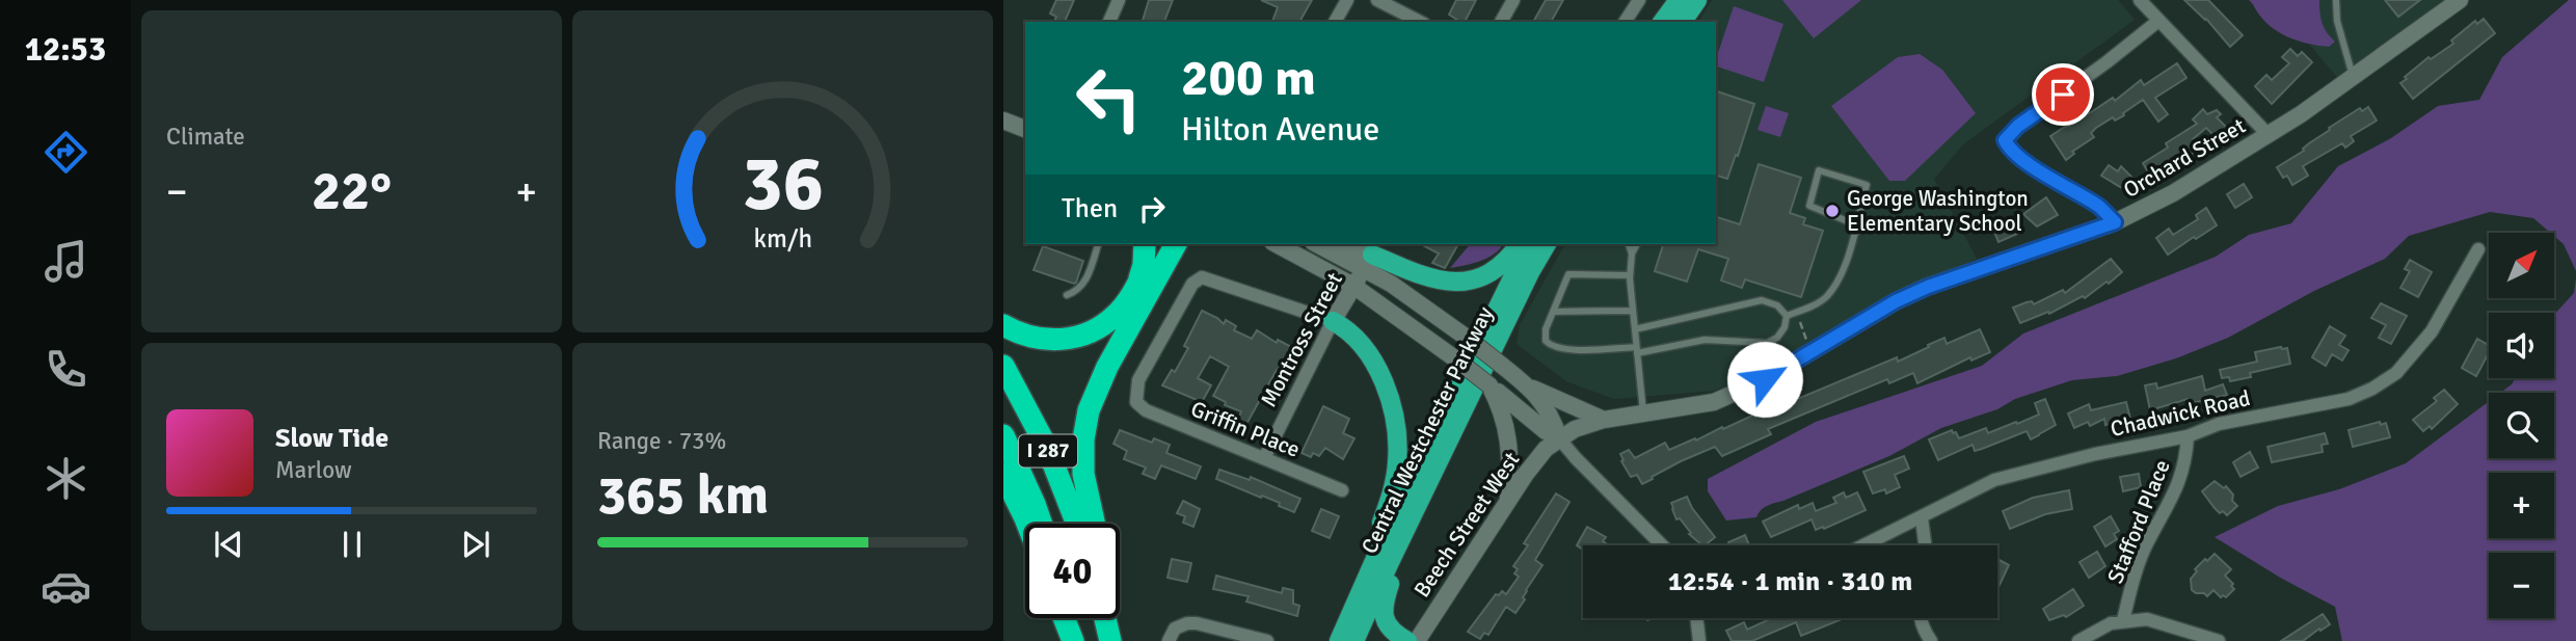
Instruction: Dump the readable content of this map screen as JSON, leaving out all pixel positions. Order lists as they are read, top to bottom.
{
  "streets": {
    "highway": ["I 287"],
    "main road": ["Central Westchester Parkway"],
    "street": [
      "Orchard Street",
      "Montross Street",
      "Chadwick Road",
      "Griffin Place",
      "Stafford Place",
      "Beech Street West"
    ]
  },
  "crossings": [
    ["Orchard Street", "Beech Street West"],
    ["Montross Street", "Griffin Place"],
    ["Chadwick Road", "Stafford Place"]
  ],
  "places": ["George Washington Elementary School"],
  "north": "top right",
  "page": {
    "tabs": "12:53",
    "tile": [
      "Climate",
      ["Range · 73%", "365 km"]
    ],
    "turn": ["200 m", "Hilton Avenue"],
    "heat": ["−", "22°", "+"],
    "then": "Then",
    "map_buttons": ["+", "−"],
    "song": ["Slow Tide", "Marlow"],
    "limit": "40",
    "trip": "12:54 · 1 min · 310 m",
    "gauge": ["36", "km/h"]
  }
}
